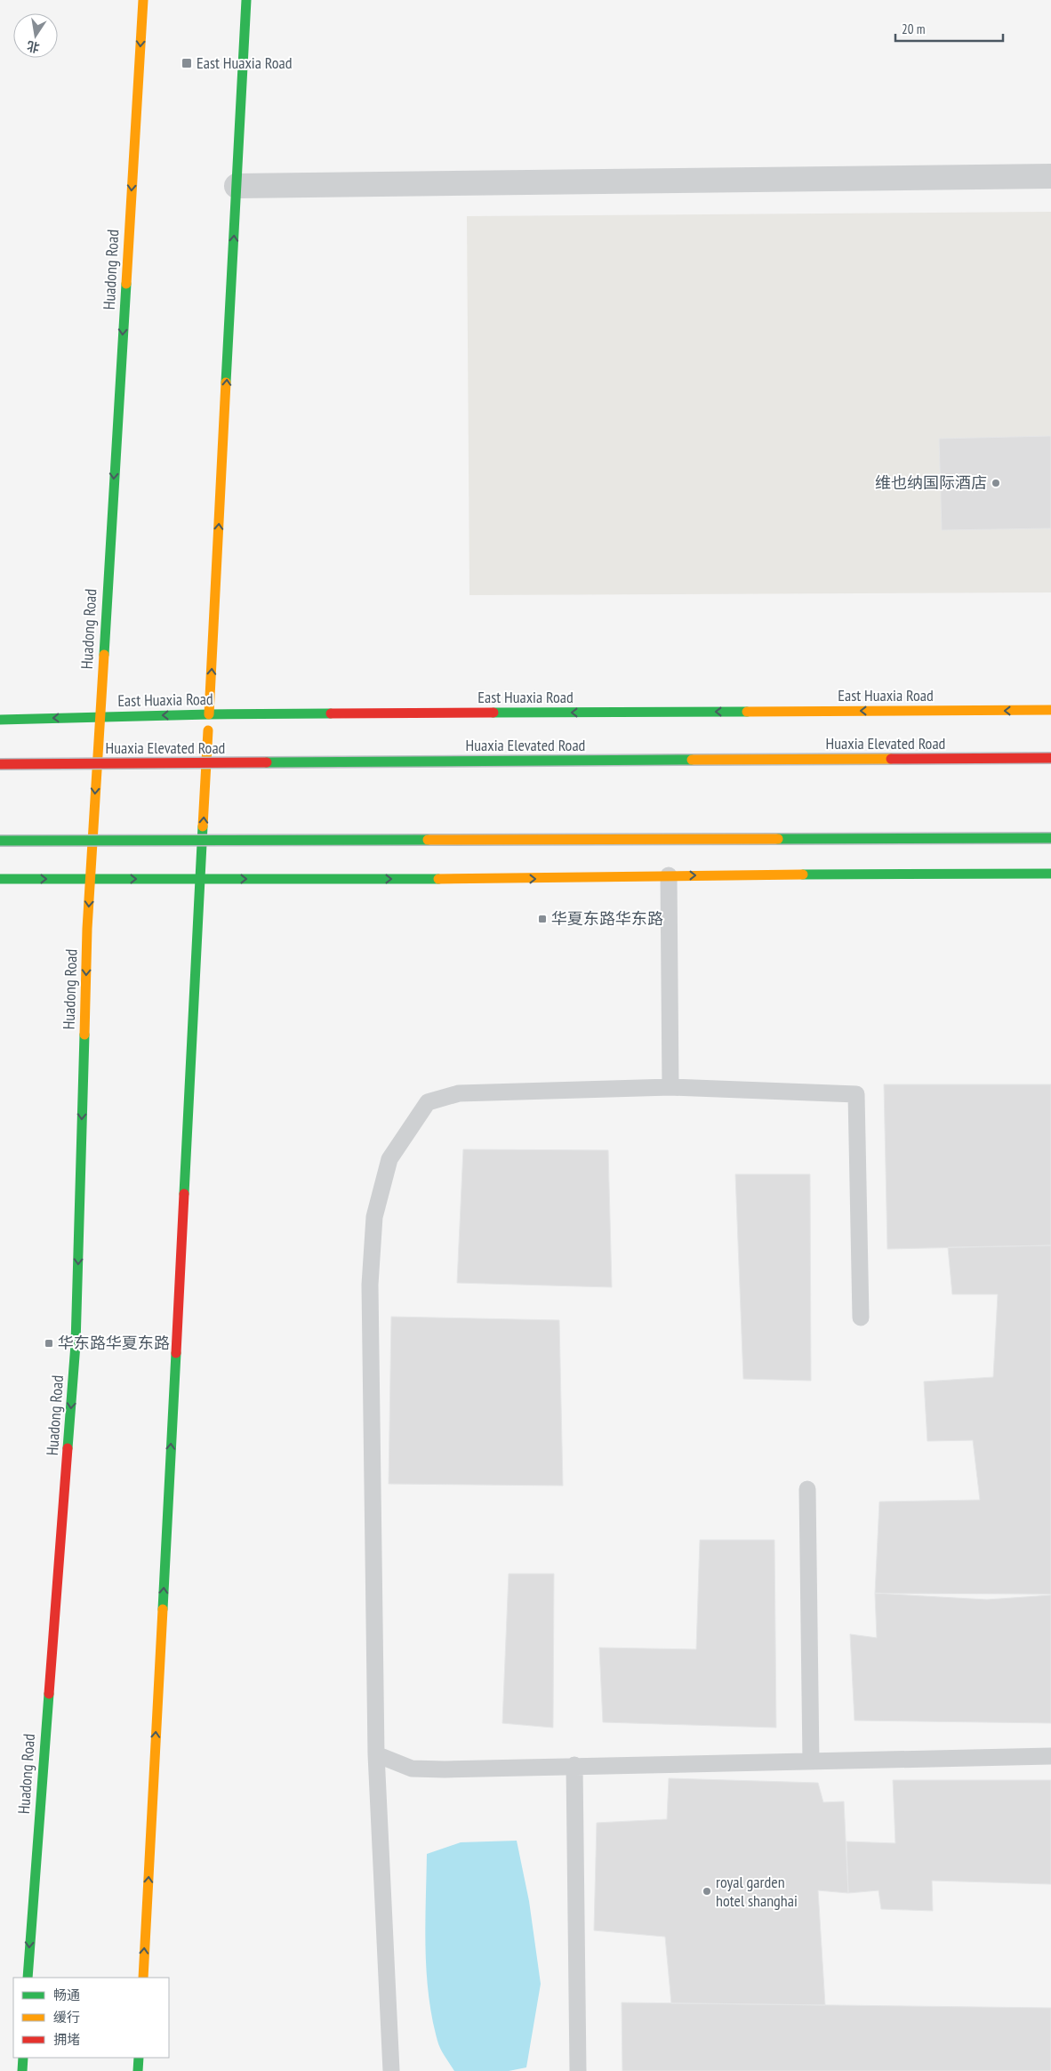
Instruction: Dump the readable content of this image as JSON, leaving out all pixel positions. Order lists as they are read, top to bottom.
{
  "streets": {
    "main road": ["Huadong Road", "East Huaxia Road", "Huaxia Elevated Road"]
  },
  "crossings": [
    ["Huadong Road", "East Huaxia Road"]
  ],
  "one_way": ["Huadong Road", "East Huaxia Road"],
  "places": {
    "transit": ["East Huaxia Road", "华夏东路华东路", "华东路华夏东路"],
    "other": ["维也纳国际酒店", "royal garden hotel shanghai"]
  },
  "legend": ["畅通", "缓行", "拥堵"],
  "scale_bar": "20 m",
  "north": "bottom"
}
